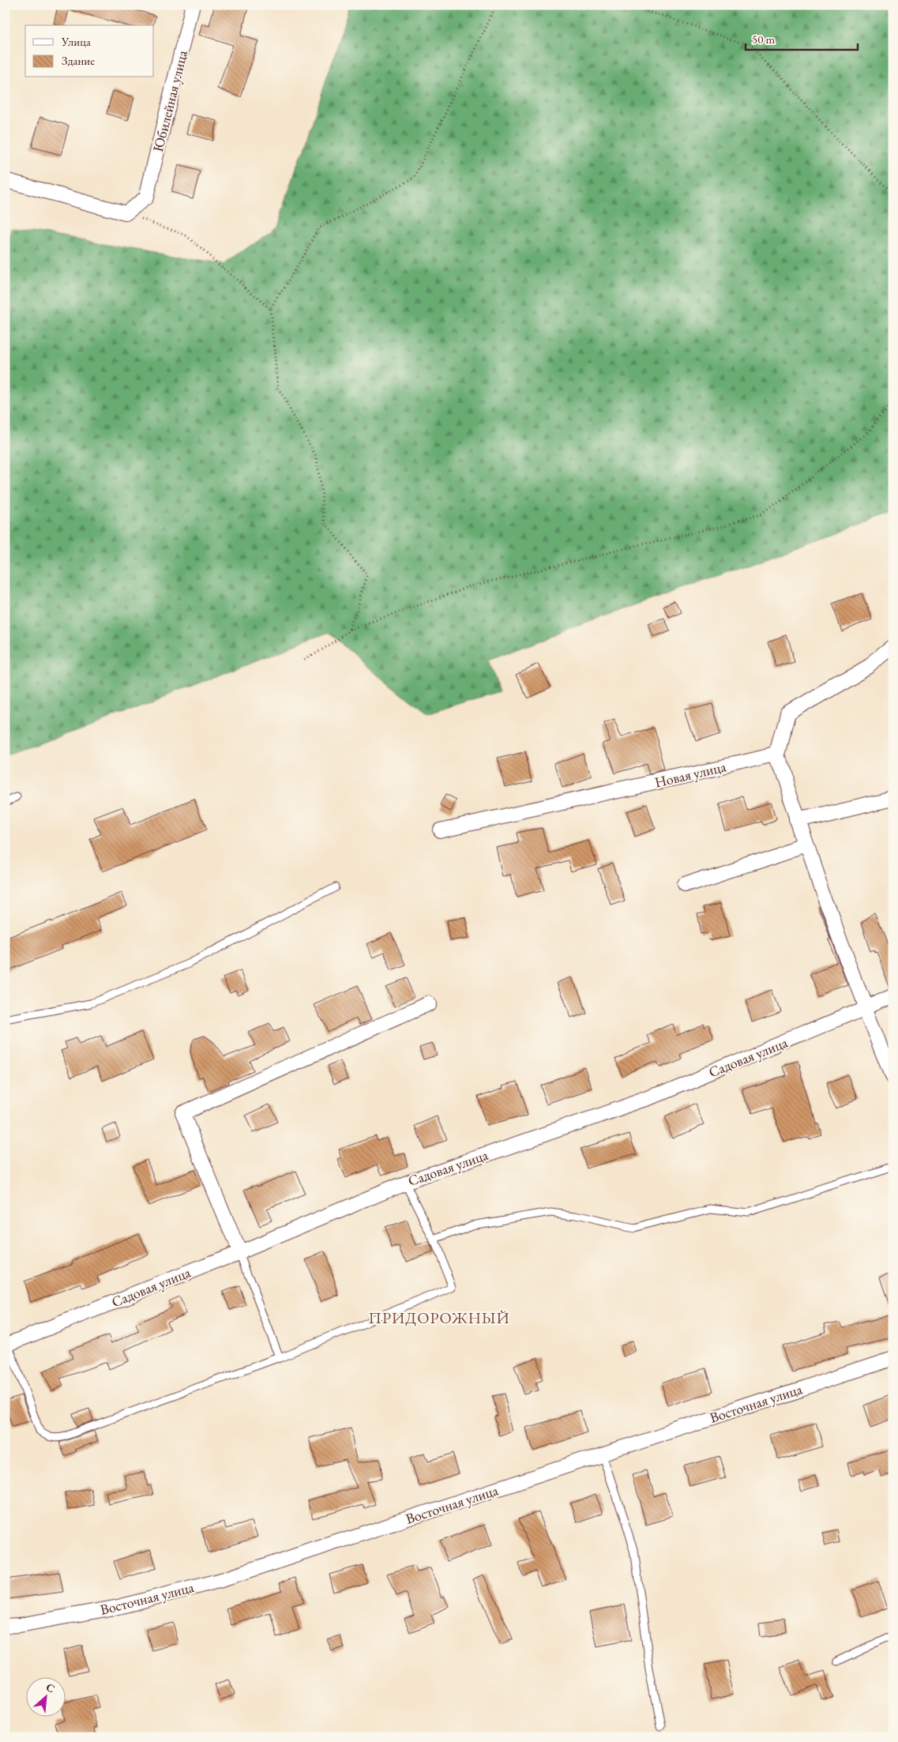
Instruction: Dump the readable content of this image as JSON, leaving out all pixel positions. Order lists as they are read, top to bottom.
{
  "streets": {
    "street": [
      "Юбилейная улица",
      "Новая улица",
      "Садовая улица",
      "Восточная улица"
    ]
  },
  "districts": ["ПРИДОРОЖНЫЙ"],
  "legend": ["Улица", "Здание"],
  "scale_bar": "50 m",
  "north": "top right"
}
